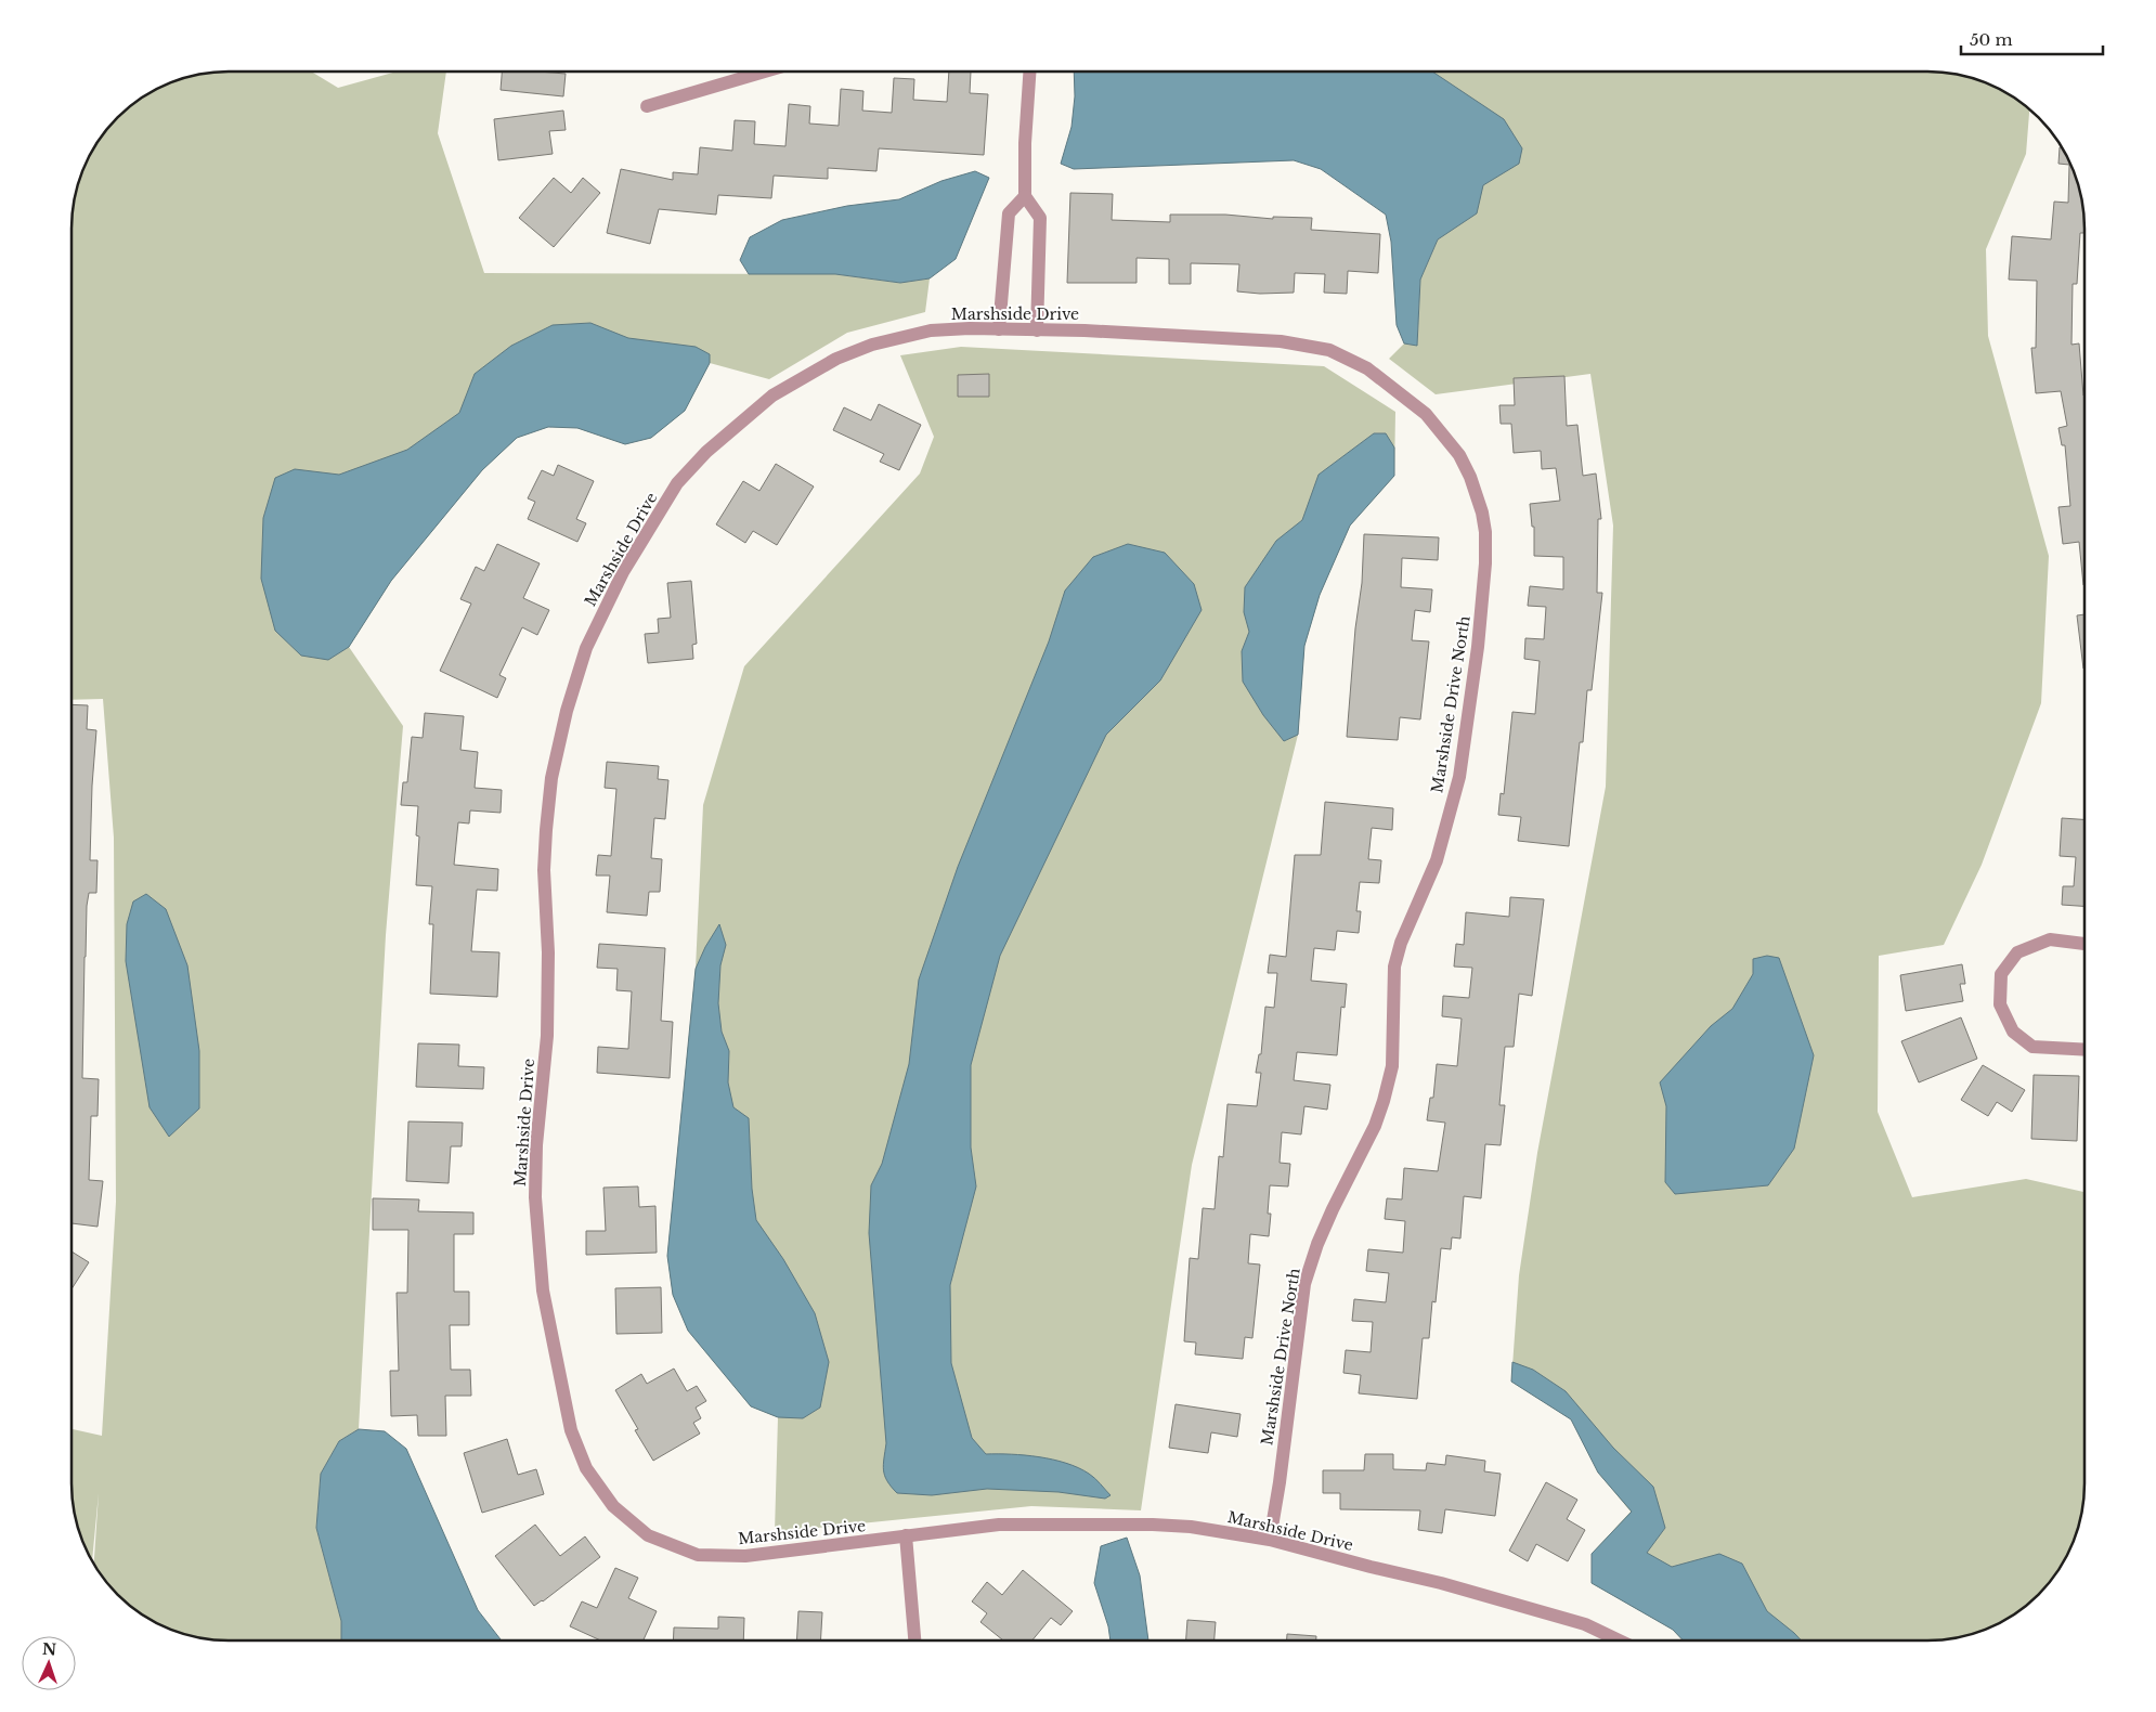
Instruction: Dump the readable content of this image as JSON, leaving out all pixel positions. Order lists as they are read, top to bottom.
{
  "streets": {
    "street": ["Marshside Drive", "Marshside Drive North"]
  },
  "crossings": [
    ["Marshside Drive", "Marshside Drive North"]
  ],
  "scale_bar": "50 m",
  "north": "top"
}
